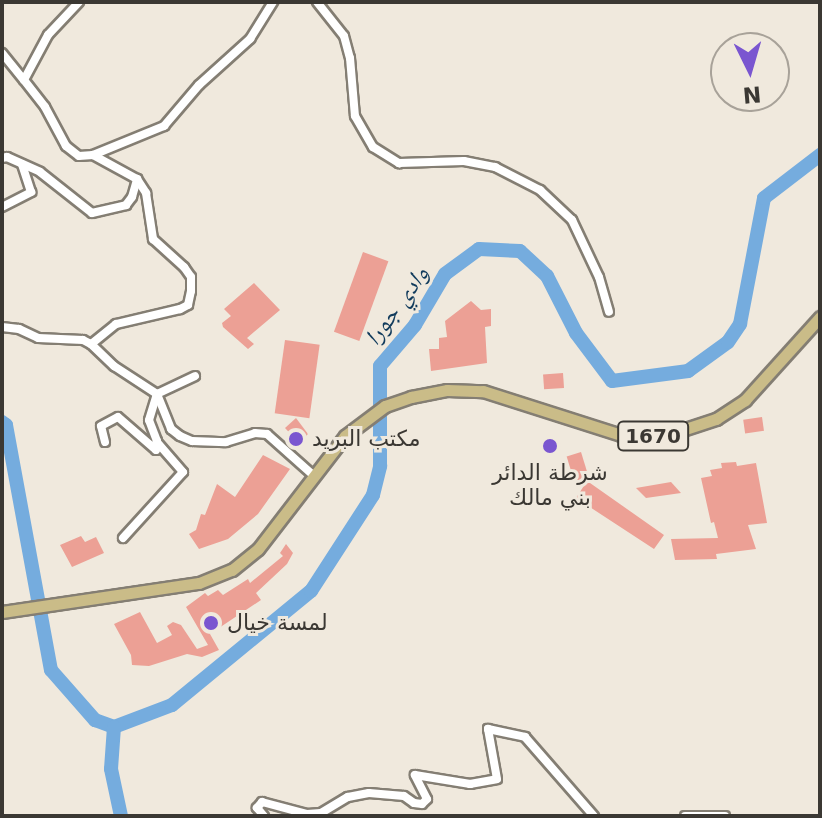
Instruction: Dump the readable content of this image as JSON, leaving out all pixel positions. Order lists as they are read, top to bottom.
{
  "streets": {
    "main road": ["1670"]
  },
  "water": ["وادي جورا"],
  "places": ["مكتب البريد", "شرطة الدائر بني مالك", "لمسة خيال"],
  "north": "bottom"
}
